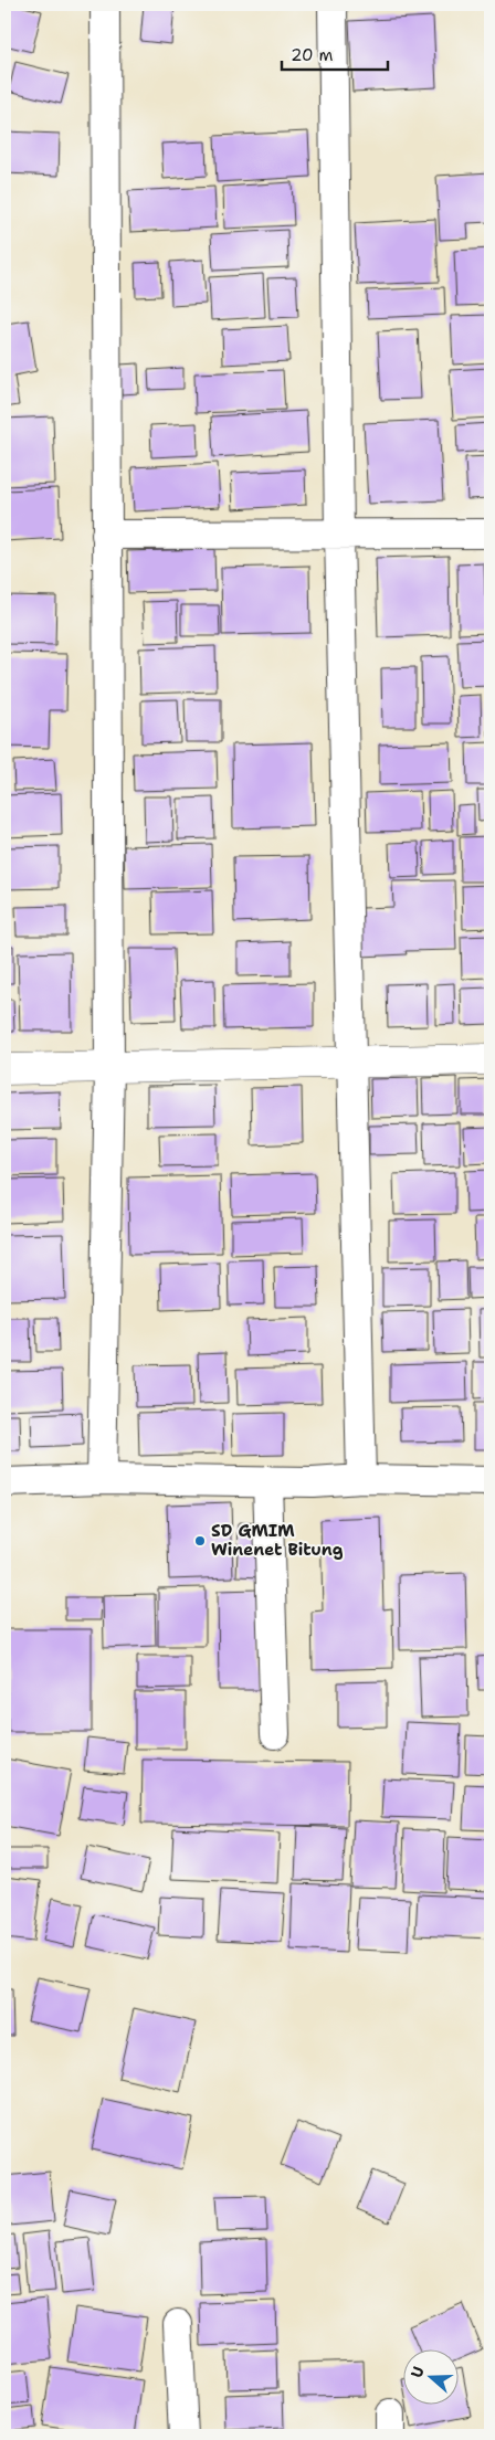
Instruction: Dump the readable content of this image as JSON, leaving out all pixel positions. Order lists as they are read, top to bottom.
{
  "places": ["SD GMIM Winenet Bitung"],
  "scale_bar": "20 m",
  "north": "left"
}
